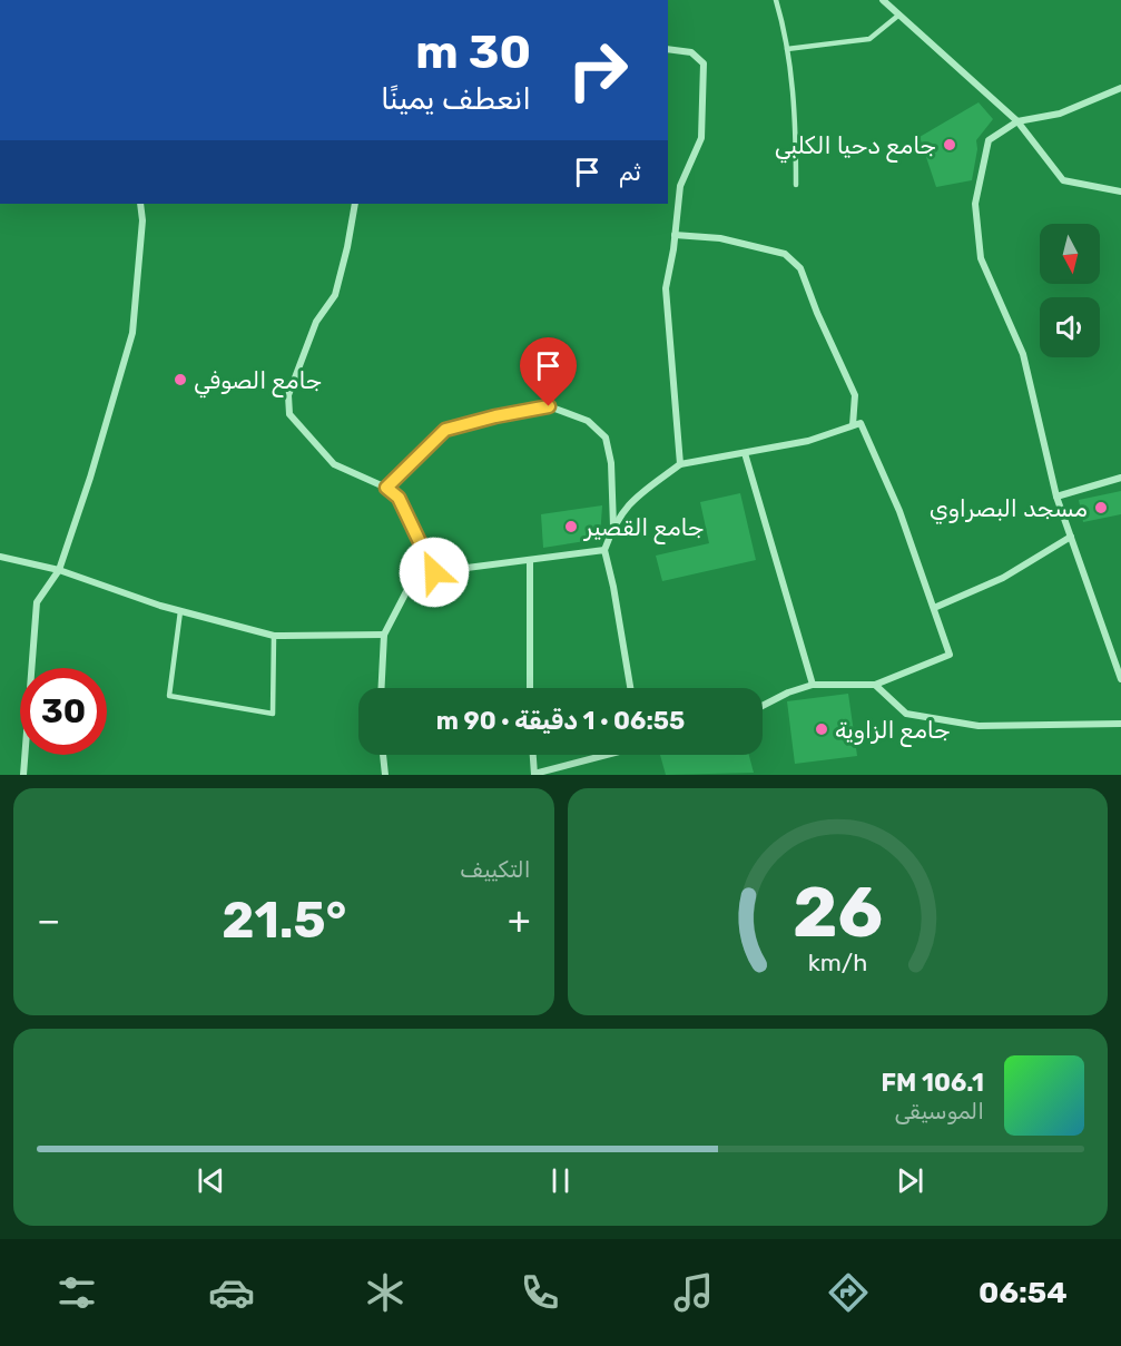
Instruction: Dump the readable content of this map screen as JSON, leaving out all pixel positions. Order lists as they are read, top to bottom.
{
  "places": [
    "جامع دحيا الكلبي",
    "جامع الصوفي",
    "مسجد البصراوي",
    "جامع القصير",
    "جامع الزاوية"
  ],
  "north": "bottom",
  "page": {
    "turn": ["30 m", "انعطف يمينًا"],
    "then": "ثم",
    "limit": "30",
    "trip": "06:55 · 1 دقيقة · 90 m",
    "tile": "التكييف",
    "heat": ["−", "21.5°", "+"],
    "song": ["106.1 FM", "الموسيقى"],
    "tabs": "06:54",
    "gauge": ["26", "km/h"]
  }
}
